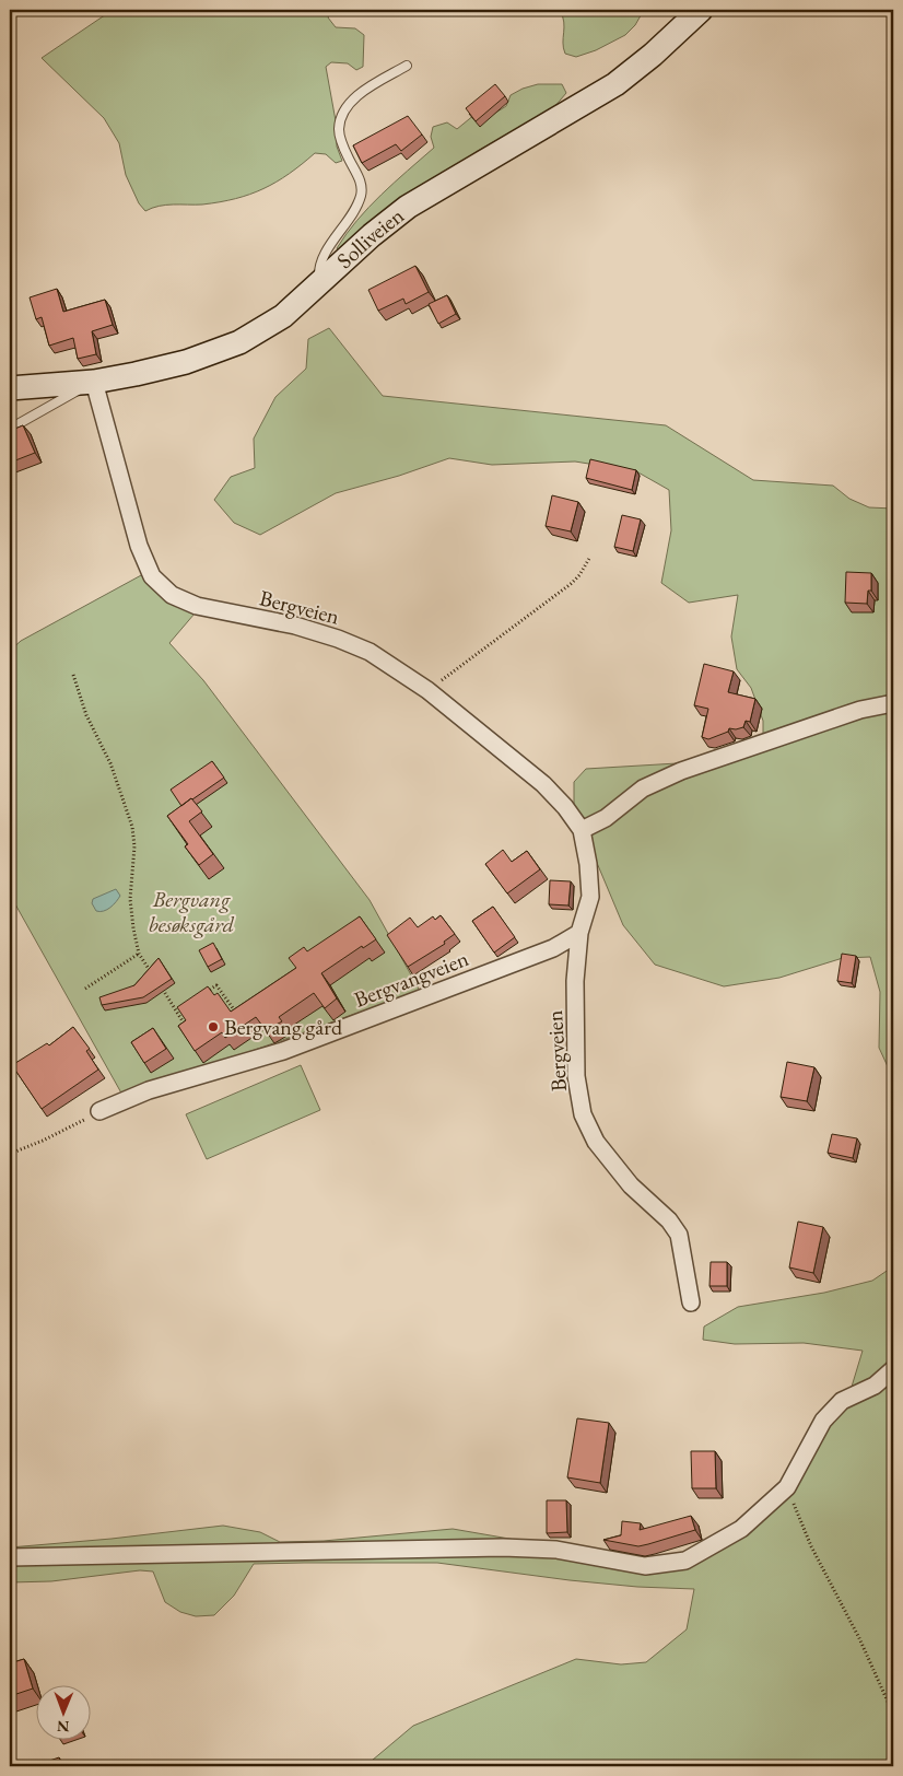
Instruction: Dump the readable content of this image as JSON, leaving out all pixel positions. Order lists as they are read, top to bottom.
{
  "streets": {
    "street": ["Solliveien", "Bergveien", "Bergvangveien"]
  },
  "crossings": [
    ["Solliveien", "Bergveien"],
    ["Bergveien", "Bergvangveien"]
  ],
  "parks": ["Bergvang besøksgård"],
  "places": ["Bergvang gård"],
  "north": "bottom"
}
